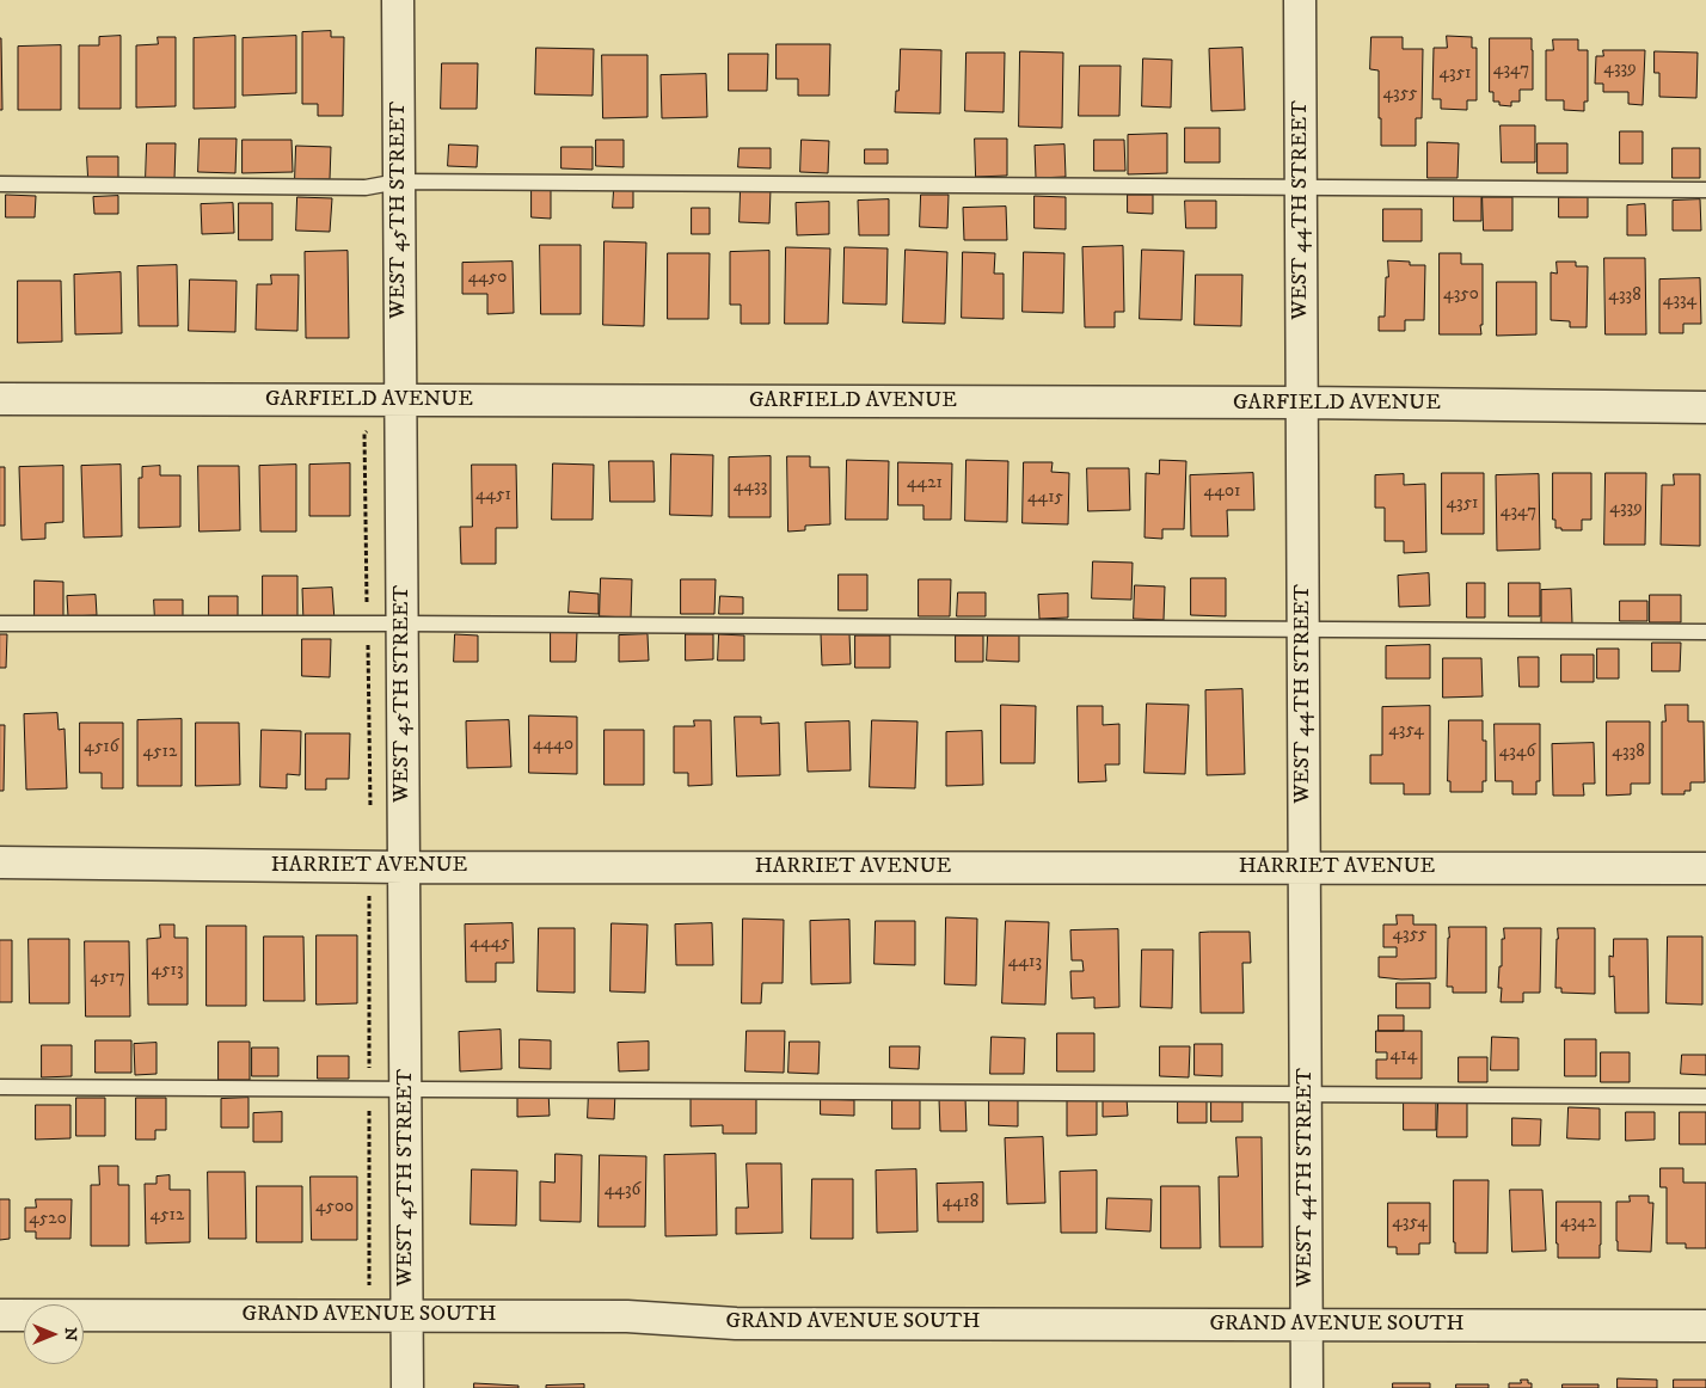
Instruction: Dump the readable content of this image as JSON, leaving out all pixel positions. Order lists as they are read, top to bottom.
{
  "streets": {
    "street": [
      "WEST 45TH STREET",
      "WEST 44TH STREET",
      "GARFIELD AVENUE",
      "HARRIET AVENUE",
      "GRAND AVENUE SOUTH"
    ]
  },
  "crossings": [
    ["WEST 45TH STREET", "GARFIELD AVENUE"],
    ["WEST 45TH STREET", "HARRIET AVENUE"],
    ["WEST 45TH STREET", "GRAND AVENUE SOUTH"],
    ["WEST 44TH STREET", "GARFIELD AVENUE"],
    ["WEST 44TH STREET", "HARRIET AVENUE"],
    ["WEST 44TH STREET", "GRAND AVENUE SOUTH"]
  ],
  "house_numbers": [
    "4339",
    "4347",
    "4351",
    "4355",
    "4450",
    "4350",
    "4338",
    "4334",
    "4421",
    "4433",
    "4401",
    "4451",
    "4415",
    "4351",
    "4339",
    "4347",
    "4354",
    "4440",
    "4516",
    "4512",
    "4346",
    "4338",
    "4355",
    "4445",
    "4413",
    "4513",
    "4517",
    "414",
    "4436",
    "4418",
    "4500",
    "4512",
    "4520",
    "4354",
    "4342"
  ],
  "north": "right"
}
